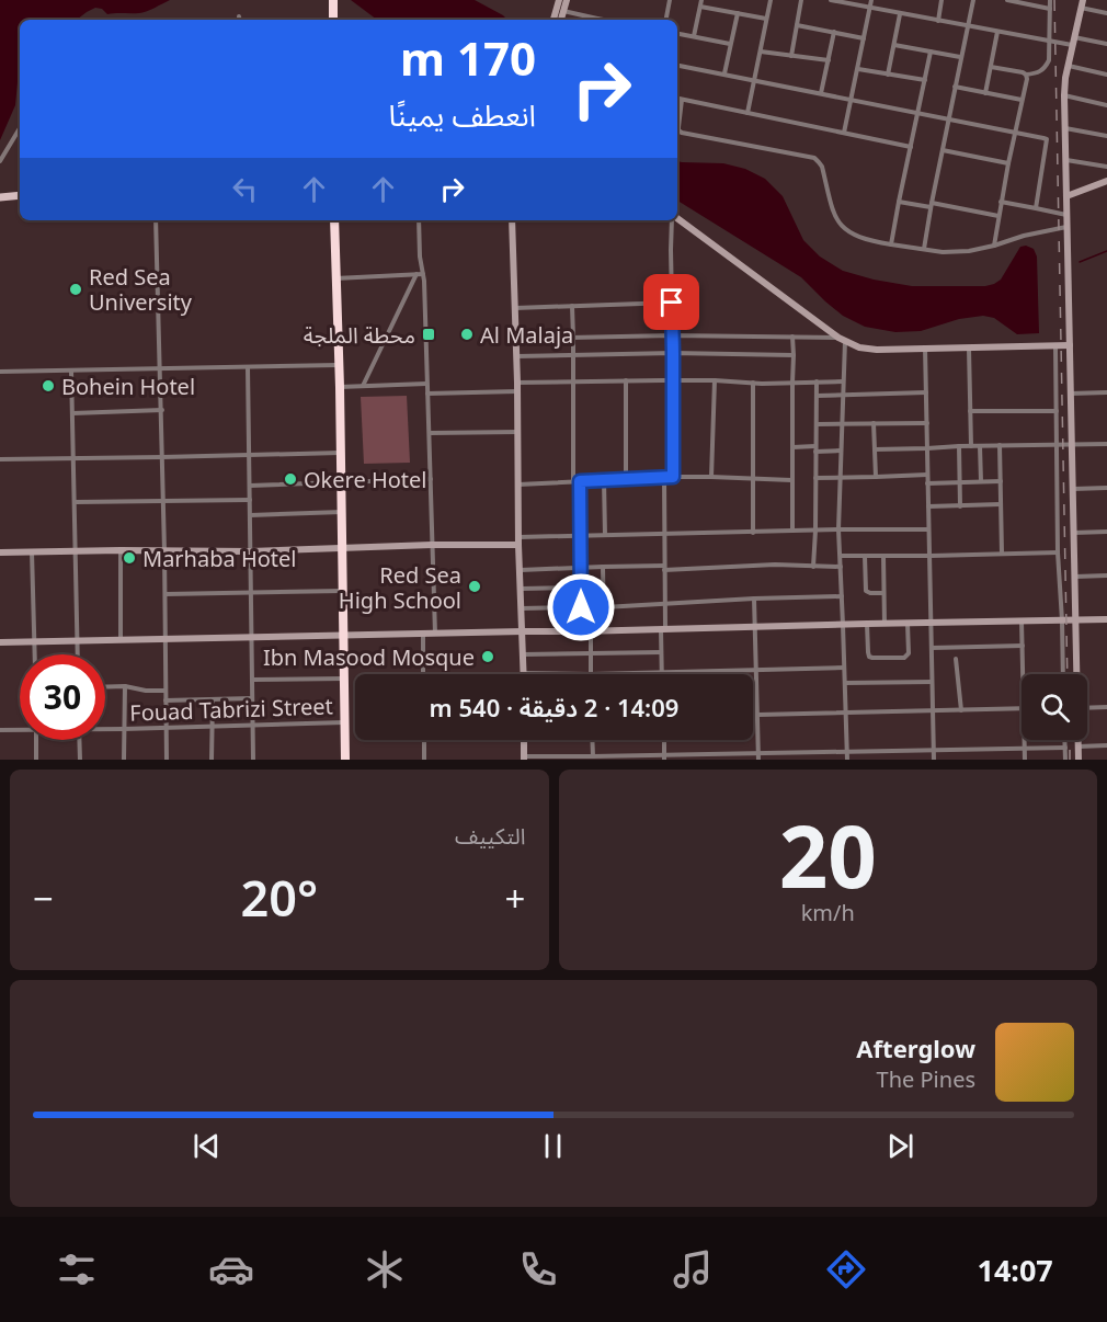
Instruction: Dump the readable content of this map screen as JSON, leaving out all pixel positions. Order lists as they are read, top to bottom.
{
  "streets": {
    "street": ["Fouad Tabrizi Street"]
  },
  "places": {
    "other": [
      "Red Sea University",
      "Al Malaja",
      "Bohein Hotel",
      "Okere Hotel",
      "Marhaba Hotel",
      "Red Sea High School",
      "Ibn Masood Mosque"
    ],
    "transit": ["محطة الملجة"]
  },
  "page": {
    "turn": ["170 m", "انعطف يمينًا"],
    "limit": "30",
    "trip": "14:09 · 2 دقيقة · 540 m",
    "tile": [
      ["20", "km/h"],
      "التكييف"
    ],
    "heat": ["−", "20°", "+"],
    "song": ["Afterglow", "The Pines"],
    "tabs": "14:07"
  }
}
